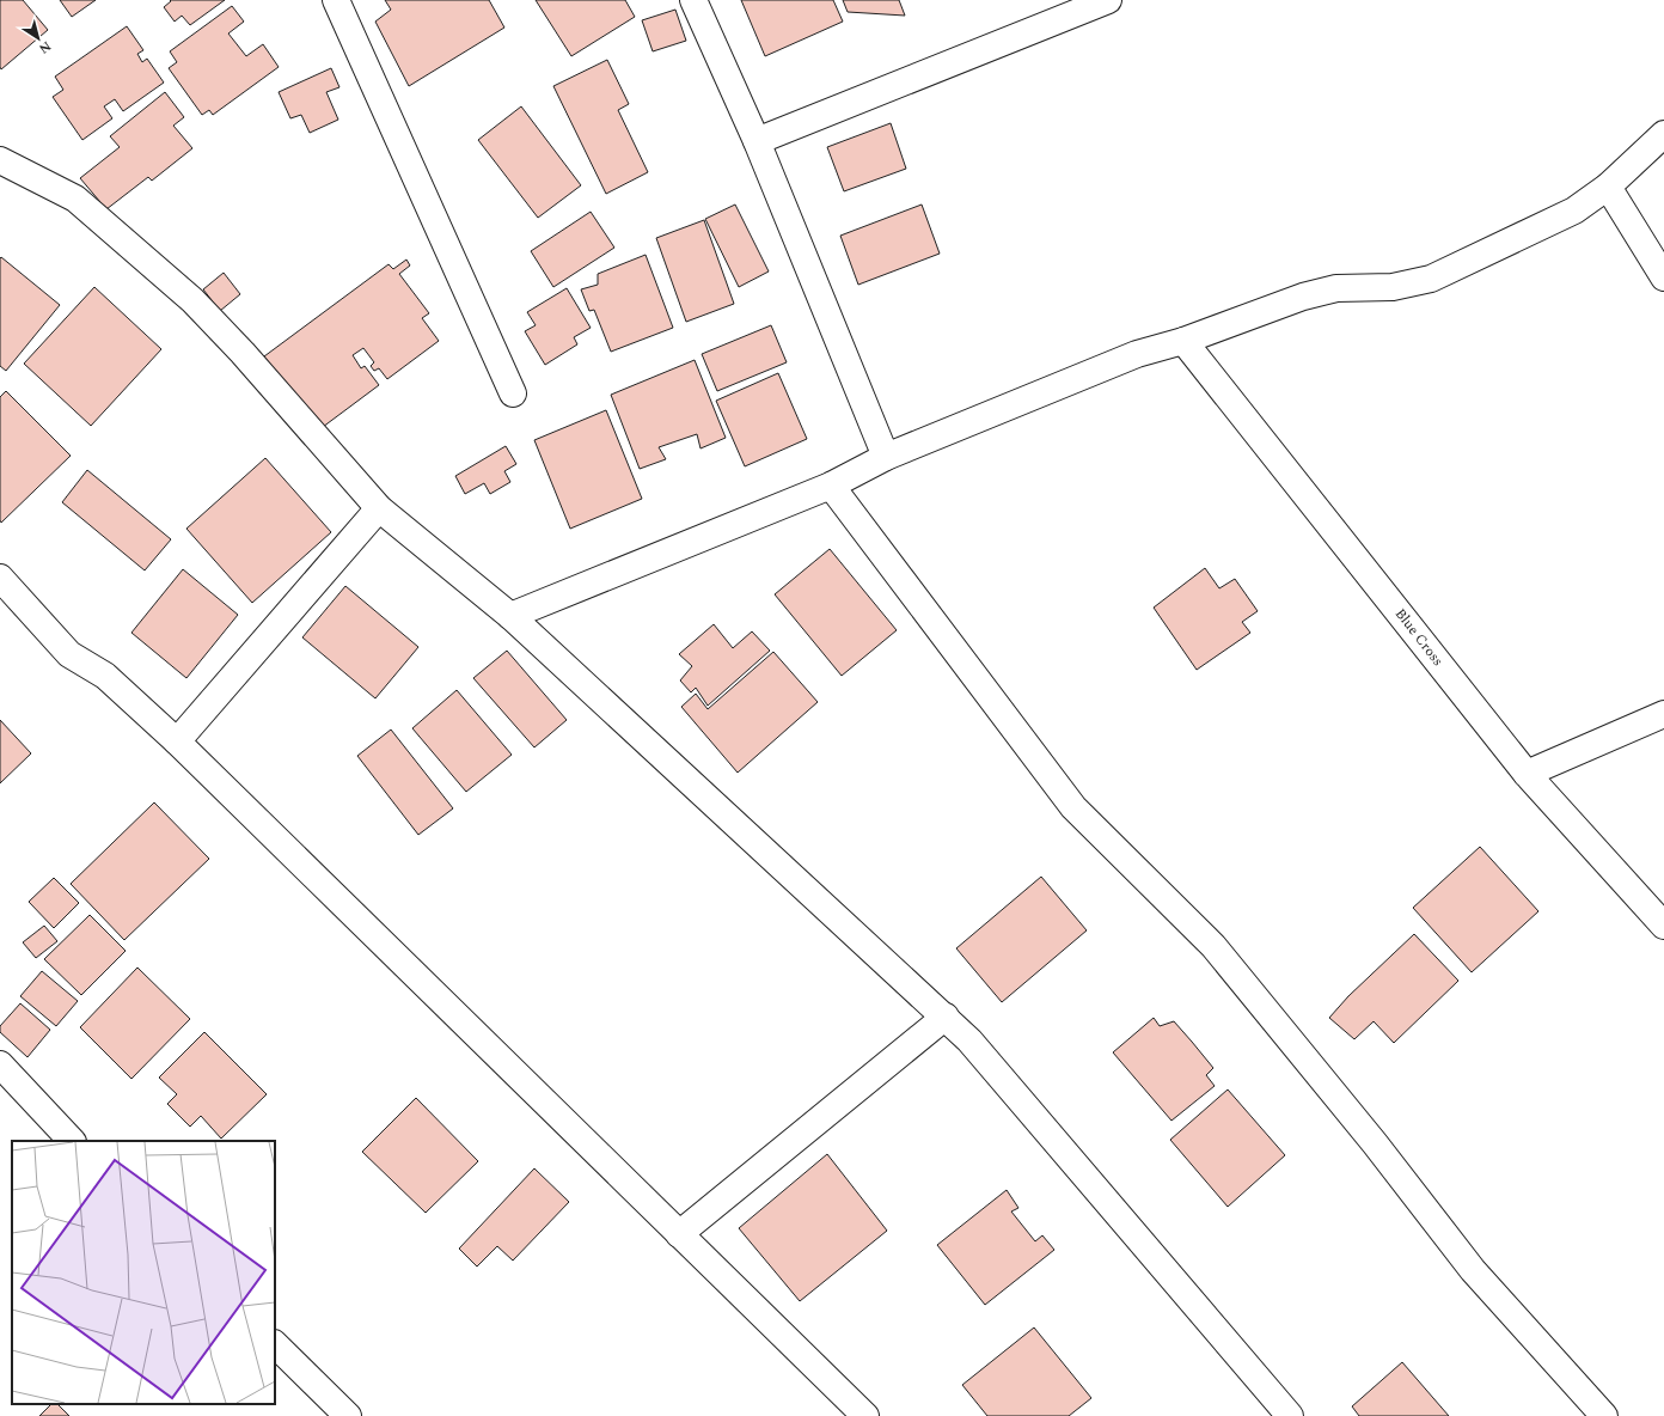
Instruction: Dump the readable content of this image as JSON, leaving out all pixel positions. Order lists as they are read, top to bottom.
{
  "streets": {
    "street": ["Blue Cross"]
  },
  "north": "bottom right"
}
